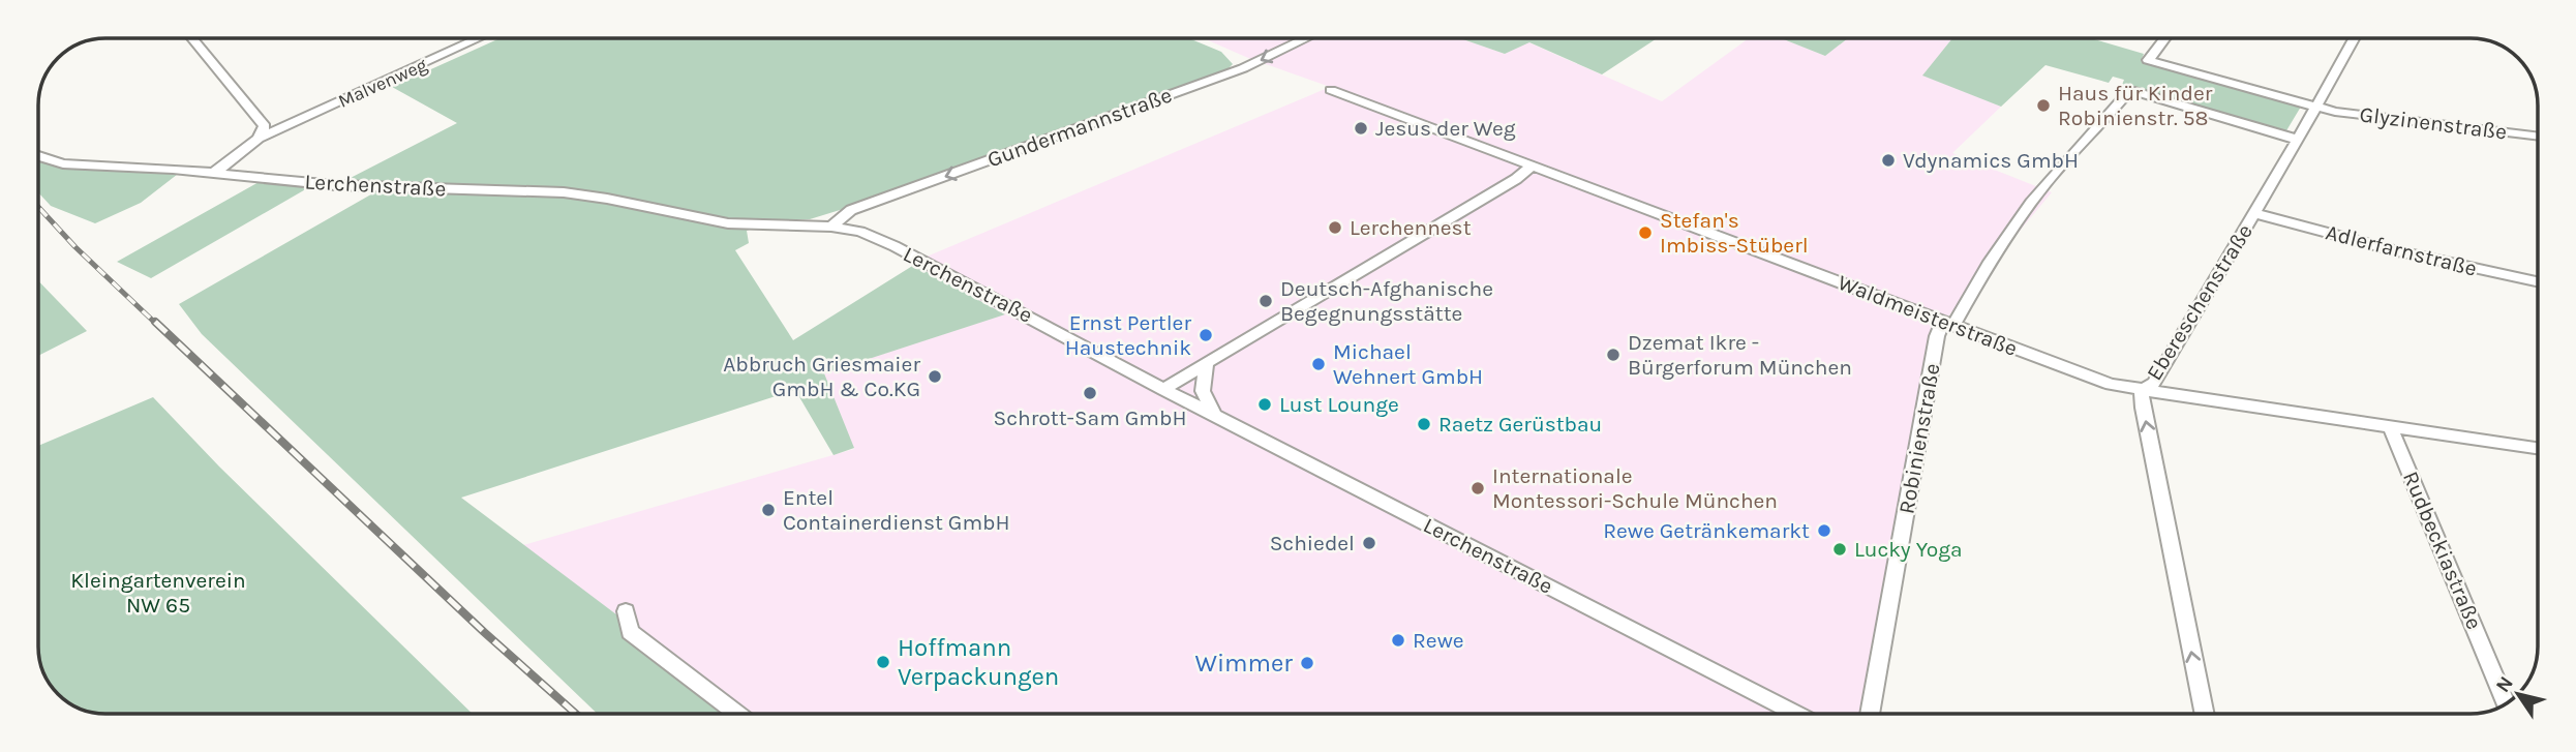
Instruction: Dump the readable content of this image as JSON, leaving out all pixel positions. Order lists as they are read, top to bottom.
{
  "streets": {
    "street": [
      "Malvenweg",
      "Glyzinenstraße",
      "Gundermannstraße",
      "Lerchenstraße",
      "Adlerfarnstraße",
      "Ebereschenstraße",
      "Waldmeisterstraße",
      "Robinienstraße",
      "Rudbeckiastraße"
    ]
  },
  "crossings": [
    ["Malvenweg", "Lerchenstraße"],
    ["Glyzinenstraße", "Ebereschenstraße"],
    ["Gundermannstraße", "Lerchenstraße"],
    ["Adlerfarnstraße", "Ebereschenstraße"],
    ["Ebereschenstraße", "Waldmeisterstraße"],
    ["Ebereschenstraße", "Robinienstraße"],
    ["Waldmeisterstraße", "Robinienstraße"],
    ["Waldmeisterstraße", "Rudbeckiastraße"]
  ],
  "one_way": ["Gundermannstraße", "Ebereschenstraße"],
  "parks": ["Kleingartenverein NW 65"],
  "places": [
    "Haus für Kinder Robinienstr. 58",
    "Jesus der Weg",
    "Vdynamics GmbH",
    "Lerchennest",
    "Stefan's Imbiss-Stüberl",
    "Deutsch-Afghanische Begegnungsstätte",
    "Ernst Pertler Haustechnik",
    "Dzemat Ikre - Bürgerforum München",
    "Michael Wehnert GmbH",
    "Abbruch Griesmaier GmbH & Co.KG",
    "Schrott-Sam GmbH",
    "Lust Lounge",
    "Raetz Gerüstbau",
    "Internationale Montessori-Schule München",
    "Entel Containerdienst GmbH",
    "Rewe Getränkemarkt",
    "Schiedel",
    "Lucky Yoga",
    "Rewe",
    "Hoffmann Verpackungen",
    "Wimmer"
  ],
  "north": "top left"
}
